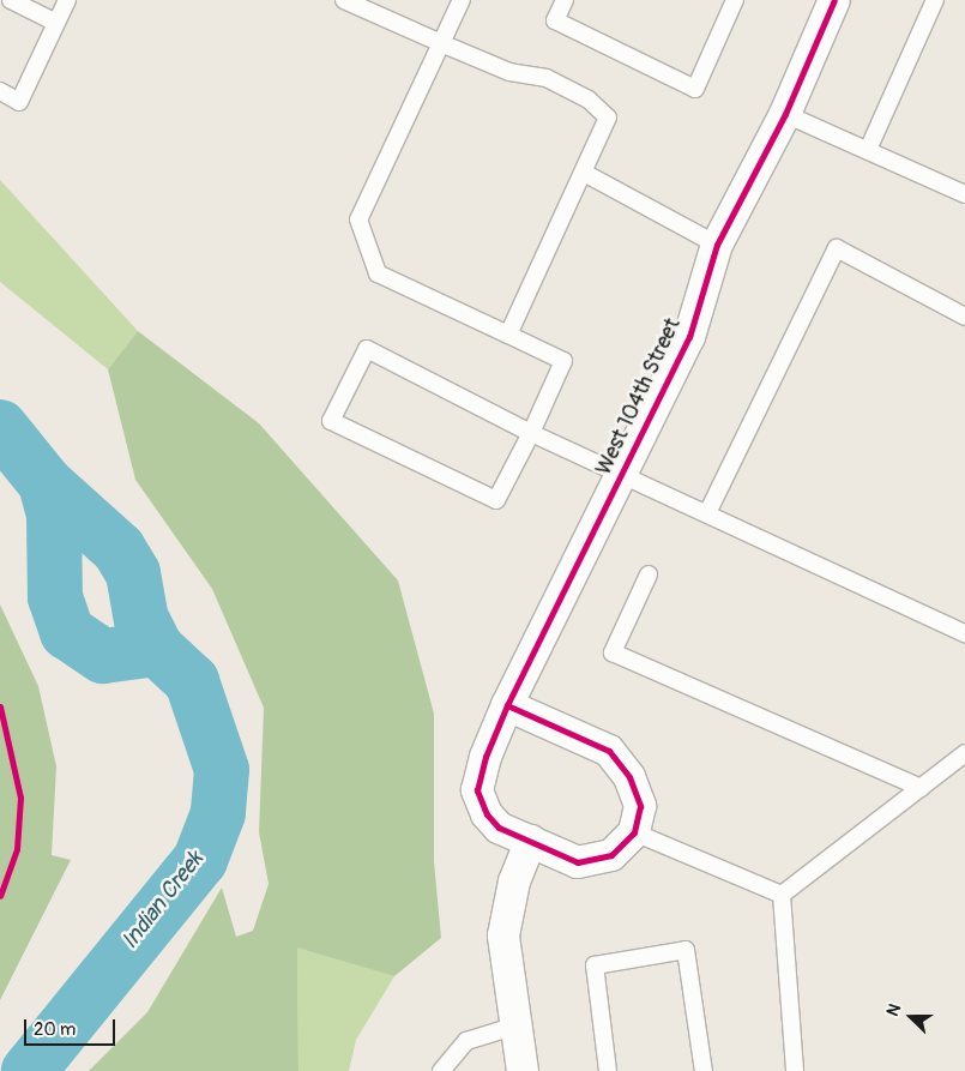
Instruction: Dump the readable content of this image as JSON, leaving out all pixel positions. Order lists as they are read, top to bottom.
{
  "streets": {
    "street": ["West 104th Street"]
  },
  "water": ["Indian Creek"],
  "scale_bar": "20 m",
  "north": "left"
}
